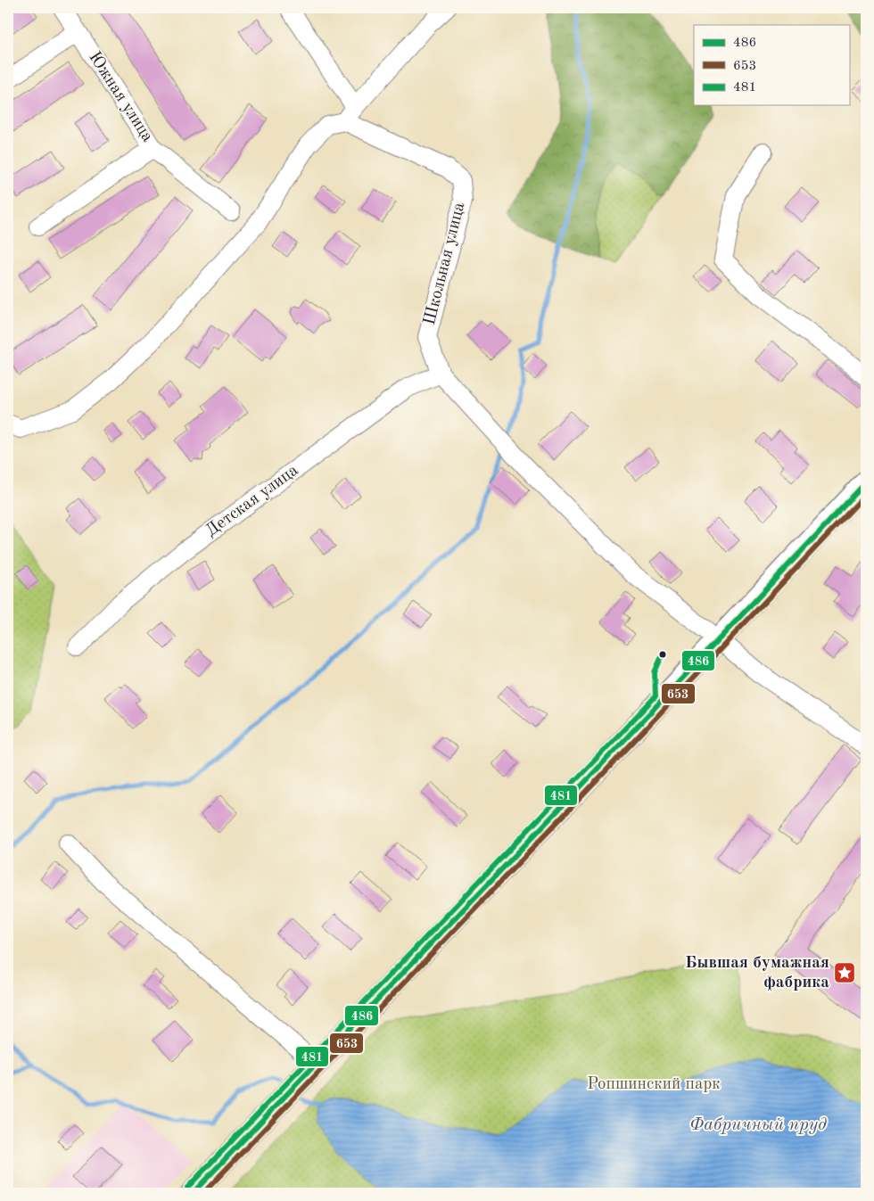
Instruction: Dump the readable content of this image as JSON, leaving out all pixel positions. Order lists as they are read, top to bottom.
{
  "streets": {
    "street": ["Южная улица", "Школьная улица", "Детская улица"]
  },
  "crossings": [
    ["Школьная улица", "Детская улица"]
  ],
  "water": ["Фабричный пруд"],
  "parks": ["Ропшинский парк"],
  "places": {
    "place": ["Бывшая бумажная фабрика"]
  },
  "lines": ["transit line 486", "transit line 653", "transit line 481"],
  "legend": ["486", "653", "481"]
}
